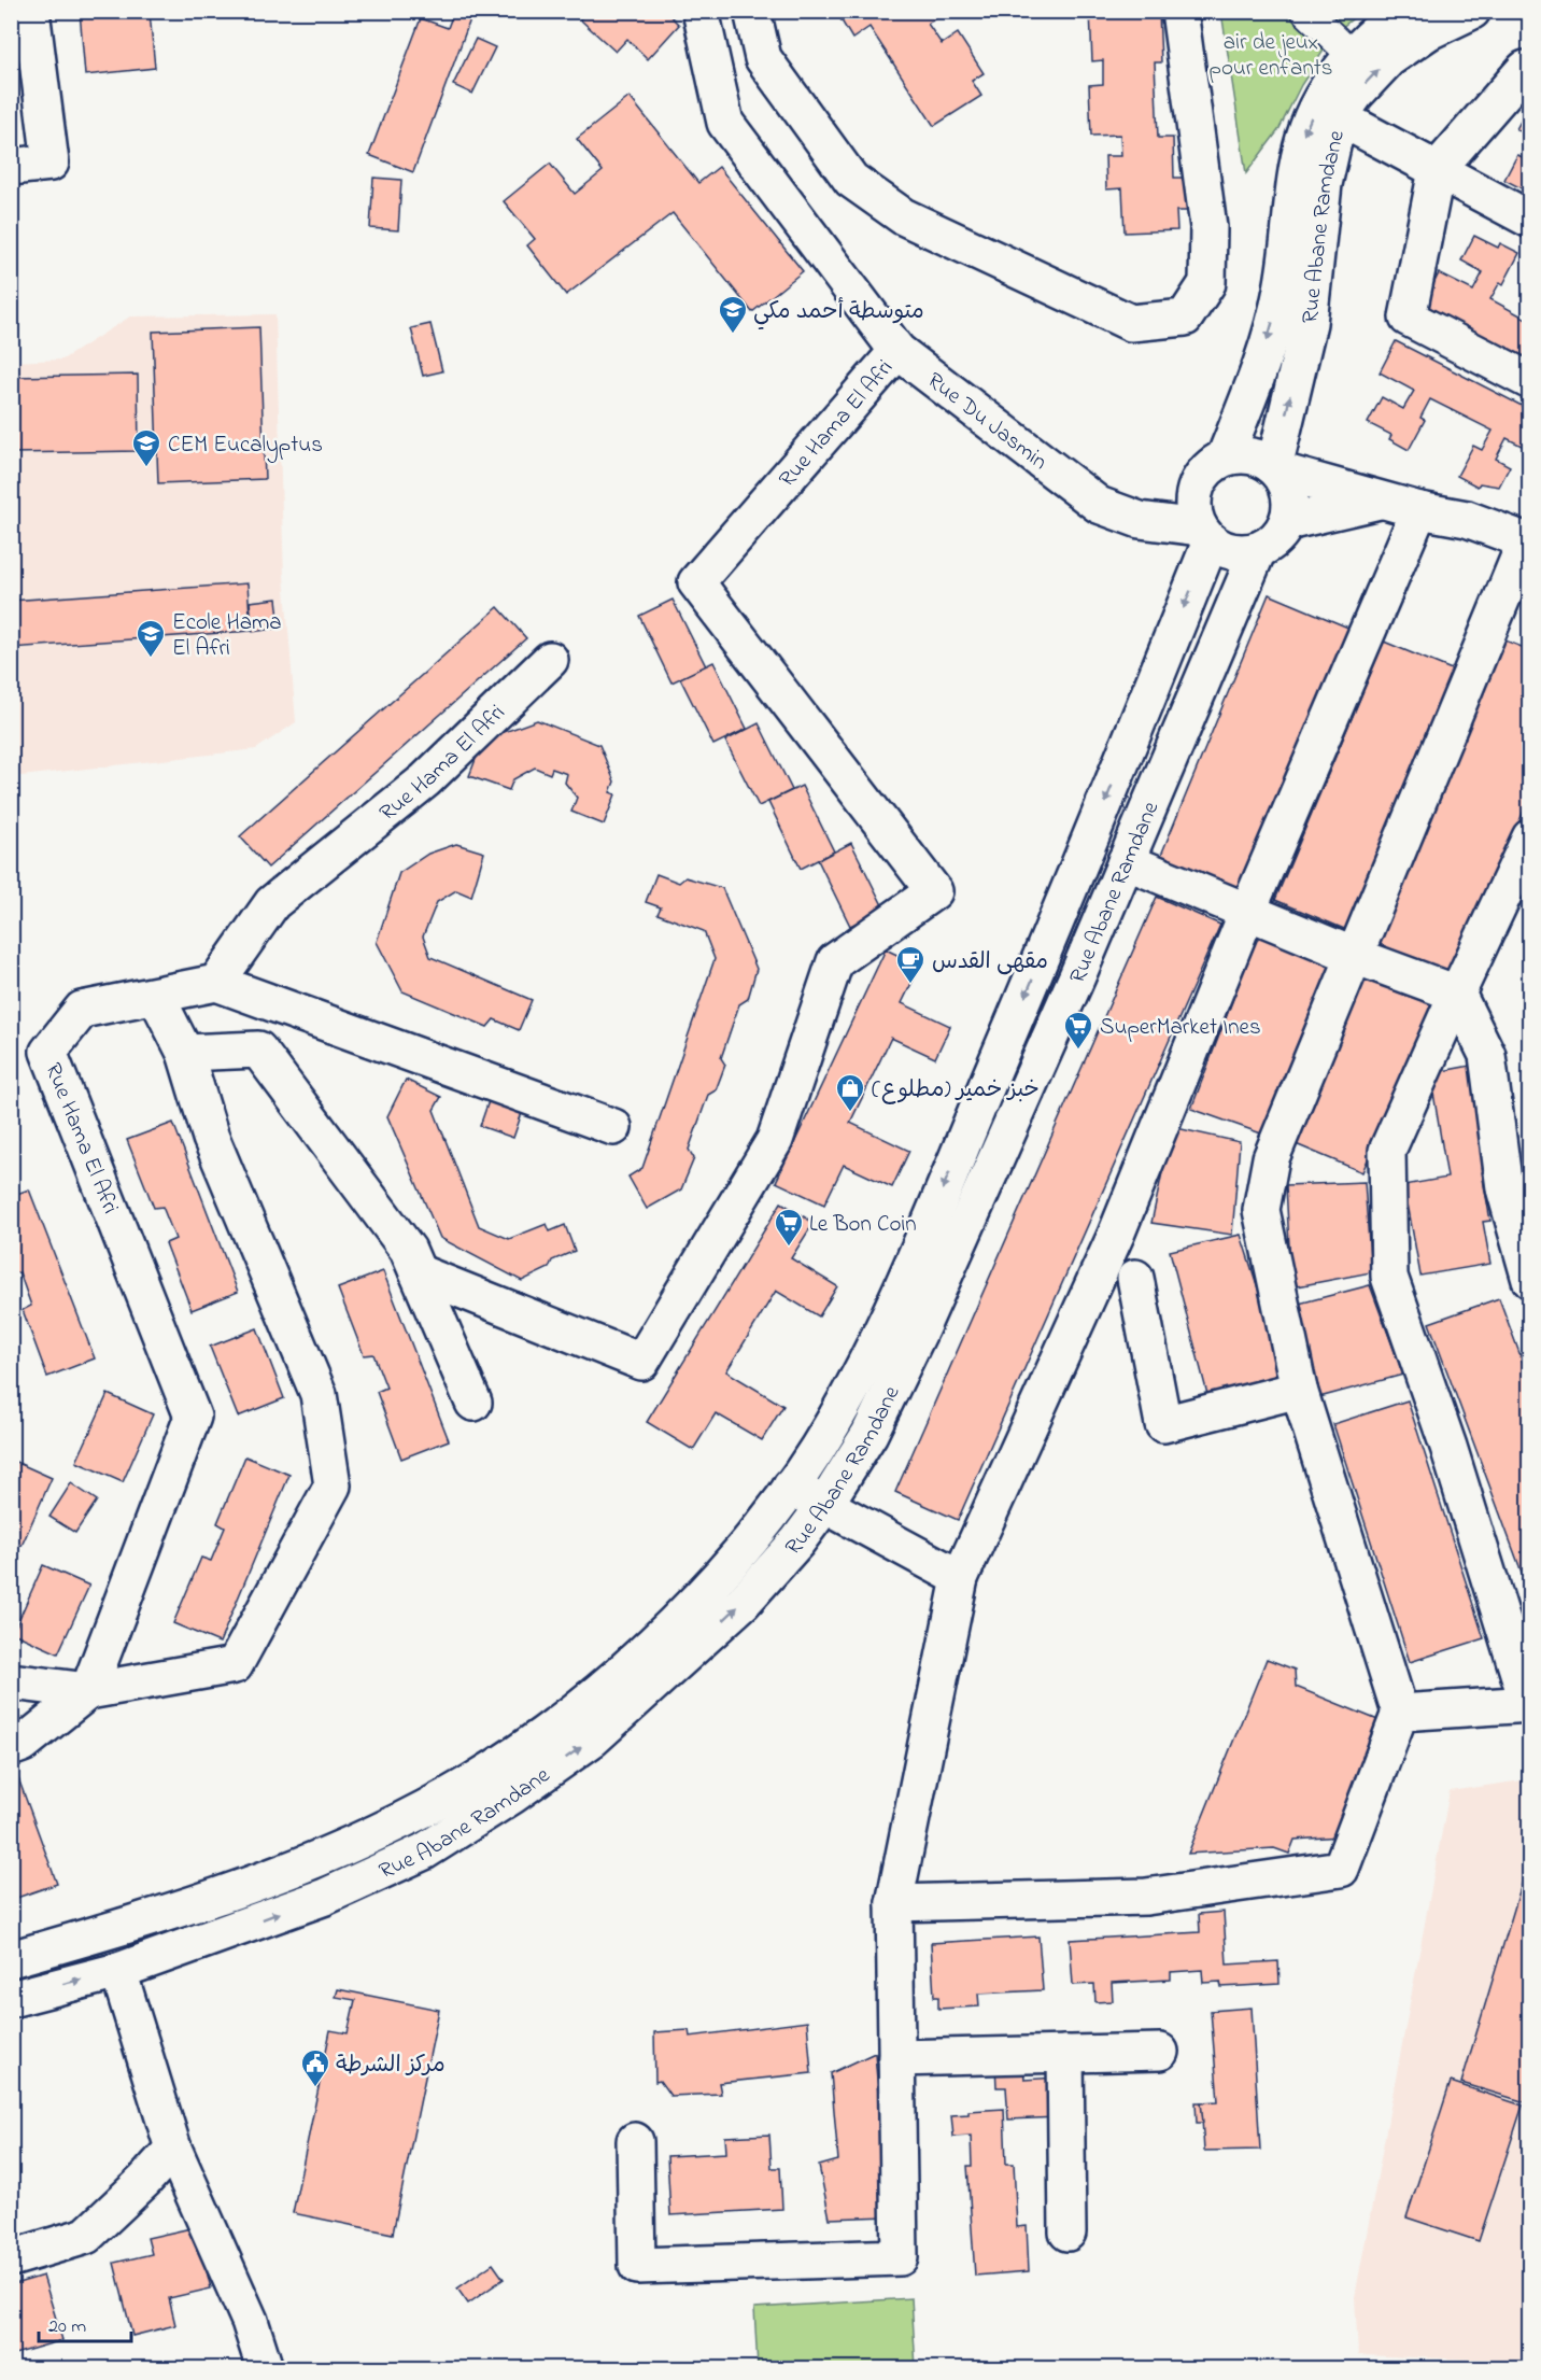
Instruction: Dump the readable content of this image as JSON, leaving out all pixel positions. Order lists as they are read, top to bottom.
{
  "streets": {
    "street": ["Rue Abane Ramdane", "Rue Du Jasmin", "Rue Hama El Afri"]
  },
  "crossings": [
    ["Rue Abane Ramdane", "Rue Du Jasmin"],
    ["Rue Du Jasmin", "Rue Hama El Afri"]
  ],
  "parks": ["air de jeux pour enfants"],
  "places": {
    "school or university": ["متوسطة أحمد مكي", "CEM Eucalyptus", "Ecole Hama El Afri"],
    "cafe": ["مقهى القدس"],
    "supermarket": ["SuperMarket Ines", "Le Bon Coin"],
    "shop": ["خبز خمير (مطلوع)"],
    "public building": ["مركز الشرطة"]
  },
  "scale_bar": "20 m"
}
